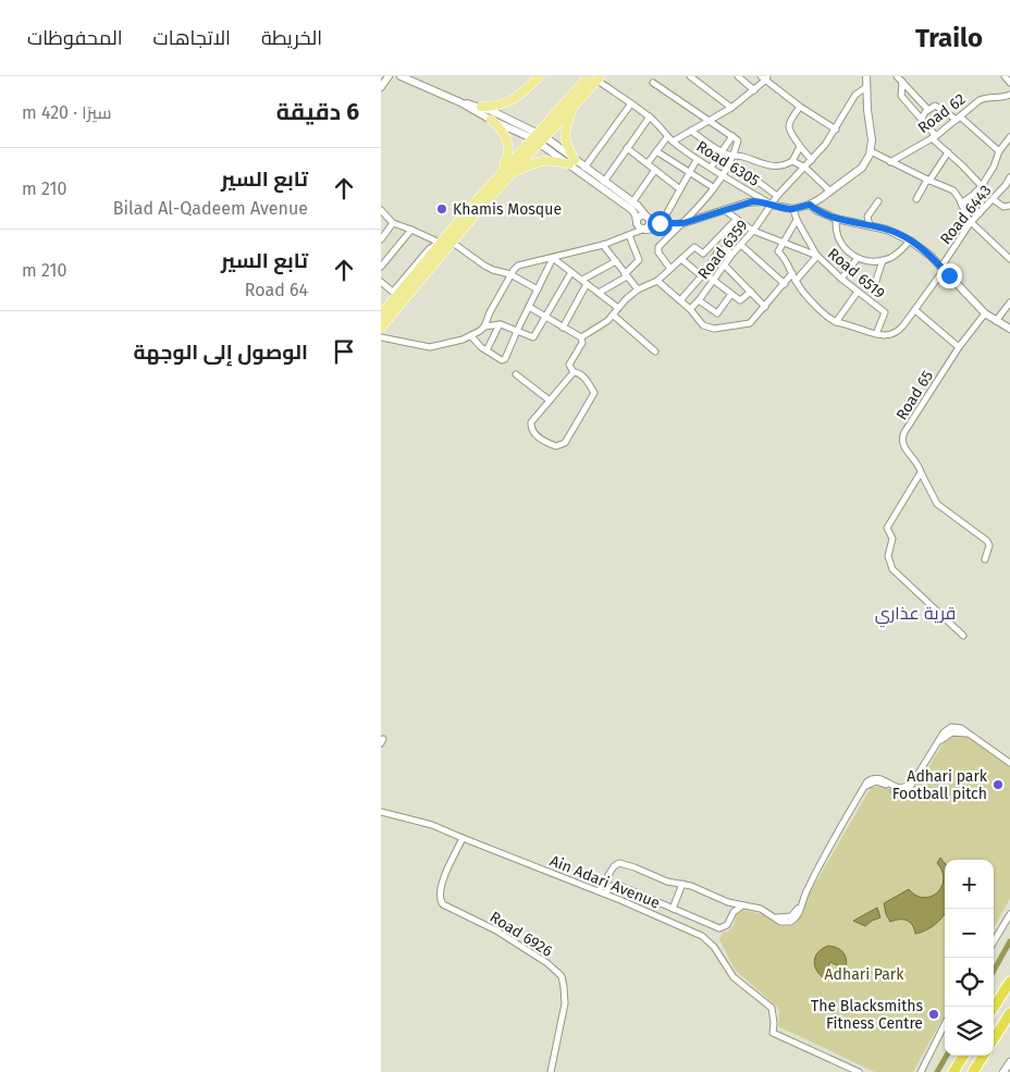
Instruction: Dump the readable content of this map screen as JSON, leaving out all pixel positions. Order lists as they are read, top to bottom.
{
  "streets": {
    "street": [
      "Road 62",
      "Road 6305",
      "Road 6443",
      "Road 6359",
      "Road 6519",
      "Road 65",
      "Ain Adari Avenue",
      "Road 6926"
    ]
  },
  "crossings": [
    ["Road 6305", "Road 6359"],
    ["Road 6443", "Road 6519"],
    ["Road 6359", "Road 6519"],
    ["Ain Adari Avenue", "Road 6926"]
  ],
  "districts": ["قرية عذاري"],
  "parks": ["Adhari Park"],
  "places": ["Khamis Mosque", "Adhari park Football pitch", "The Blacksmiths Fitness Centre"],
  "page": {
    "header": "Trailo",
    "nav": ["الخريطة", "الاتجاهات", "المحفوظات"],
    "heading": ["6 دقيقة", "سيرًا · 420 m"],
    "list": [
      ["تابع السير", "Bilad Al-Qadeem Avenue", "210 m"],
      ["تابع السير", "Road 64", "210 m"],
      "الوصول إلى الوجهة"
    ],
    "map_buttons": ["+", "−"]
  }
}
